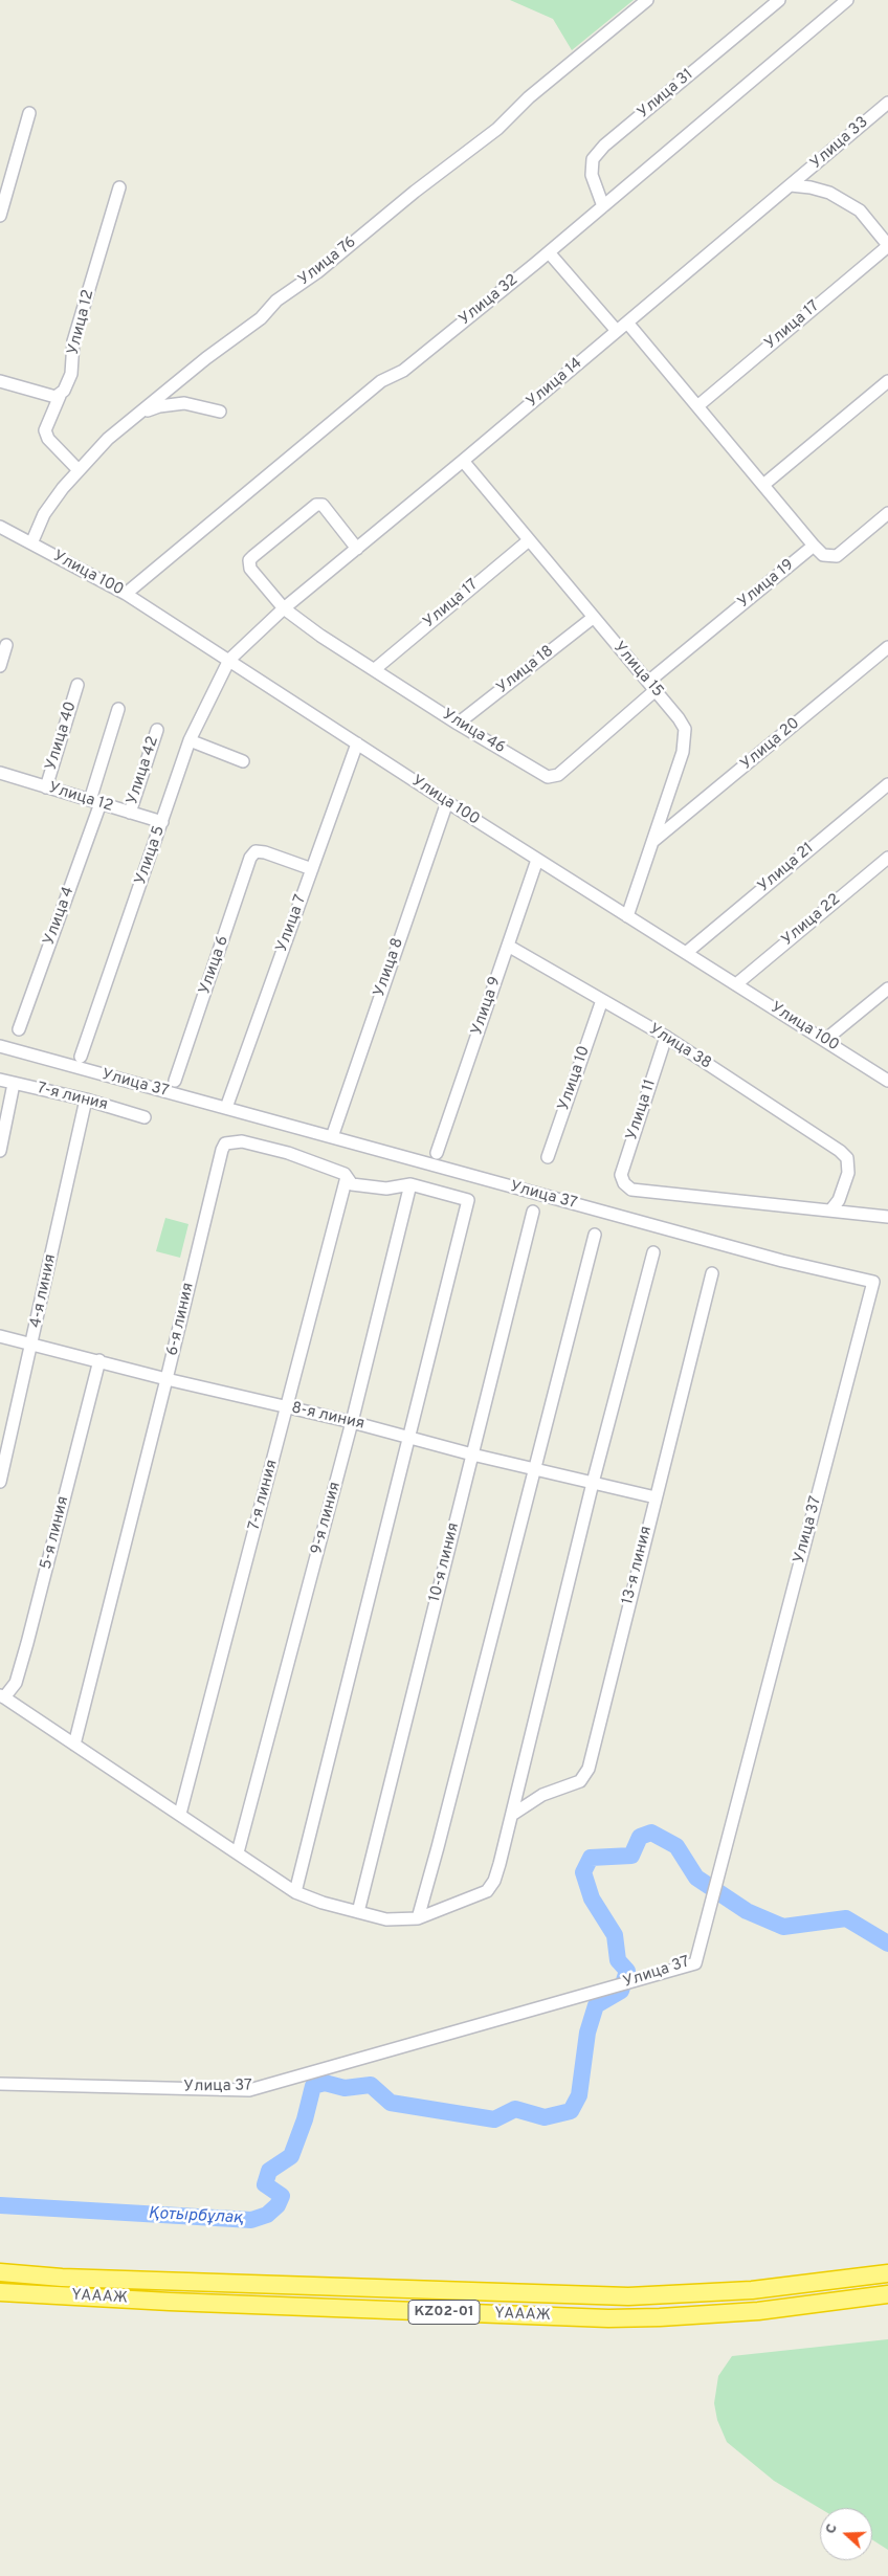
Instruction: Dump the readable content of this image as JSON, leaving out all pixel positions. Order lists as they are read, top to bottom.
{
  "streets": {
    "highway": ["ҮАААЖ", "KZ02-01"],
    "street": [
      "Улица 31",
      "Улица 33",
      "Улица 76",
      "Улица 32",
      "Улица 12",
      "Улица 17",
      "Улица 14",
      "Улица 100",
      "Улица 19",
      "Улица 18",
      "Улица 15",
      "Улица 46",
      "Улица 40",
      "Улица 20",
      "Улица 42",
      "Улица 5",
      "Улица 21",
      "Улица 4",
      "Улица 22",
      "Улица 7",
      "Улица 6",
      "Улица 8",
      "Улица 9",
      "Улица 38",
      "Улица 10",
      "Улица 37",
      "7-я линия",
      "Улица 11",
      "4-я линия",
      "6-я линия",
      "8-я линия",
      "9-я линия",
      "5-я линия",
      "10-я линия",
      "13-я линия"
    ]
  },
  "crossings": [
    ["Улица 31", "Улица 32"],
    ["Улица 33", "Улица 14"],
    ["Улица 76", "Улица 12"],
    ["Улица 76", "Улица 100"],
    ["Улица 32", "Улица 100"],
    ["Улица 12", "Улица 40"],
    ["Улица 12", "Улица 42"],
    ["Улица 12", "Улица 5"],
    ["Улица 12", "Улица 4"],
    ["Улица 17", "Улица 15"],
    ["Улица 17", "Улица 46"],
    ["Улица 14", "Улица 100"],
    ["Улица 14", "Улица 15"],
    ["Улица 14", "Улица 46"],
    ["Улица 14", "Улица 5"],
    ["Улица 100", "Улица 15"],
    ["Улица 100", "Улица 5"],
    ["Улица 100", "Улица 21"],
    ["Улица 100", "Улица 22"],
    ["Улица 100", "Улица 7"],
    ["Улица 100", "Улица 8"],
    ["Улица 100", "Улица 9"],
    ["Улица 19", "Улица 15"],
    ["Улица 19", "Улица 46"],
    ["Улица 18", "Улица 15"],
    ["Улица 18", "Улица 46"],
    ["Улица 15", "Улица 46"],
    ["Улица 15", "Улица 20"],
    ["Улица 7", "Улица 6"],
    ["Улица 9", "Улица 38"],
    ["Улица 38", "Улица 10"],
    ["Улица 38", "Улица 11"],
    ["7-я линия", "4-я линия"],
    ["7-я линия", "6-я линия"],
    ["7-я линия", "8-я линия"],
    ["4-я линия", "8-я линия"],
    ["6-я линия", "8-я линия"],
    ["6-я линия", "9-я линия"],
    ["8-я линия", "9-я линия"],
    ["8-я линия", "5-я линия"],
    ["8-я линия", "10-я линия"],
    ["8-я линия", "13-я линия"]
  ],
  "water": ["Қотырбұлақ"],
  "north": "left"
}
